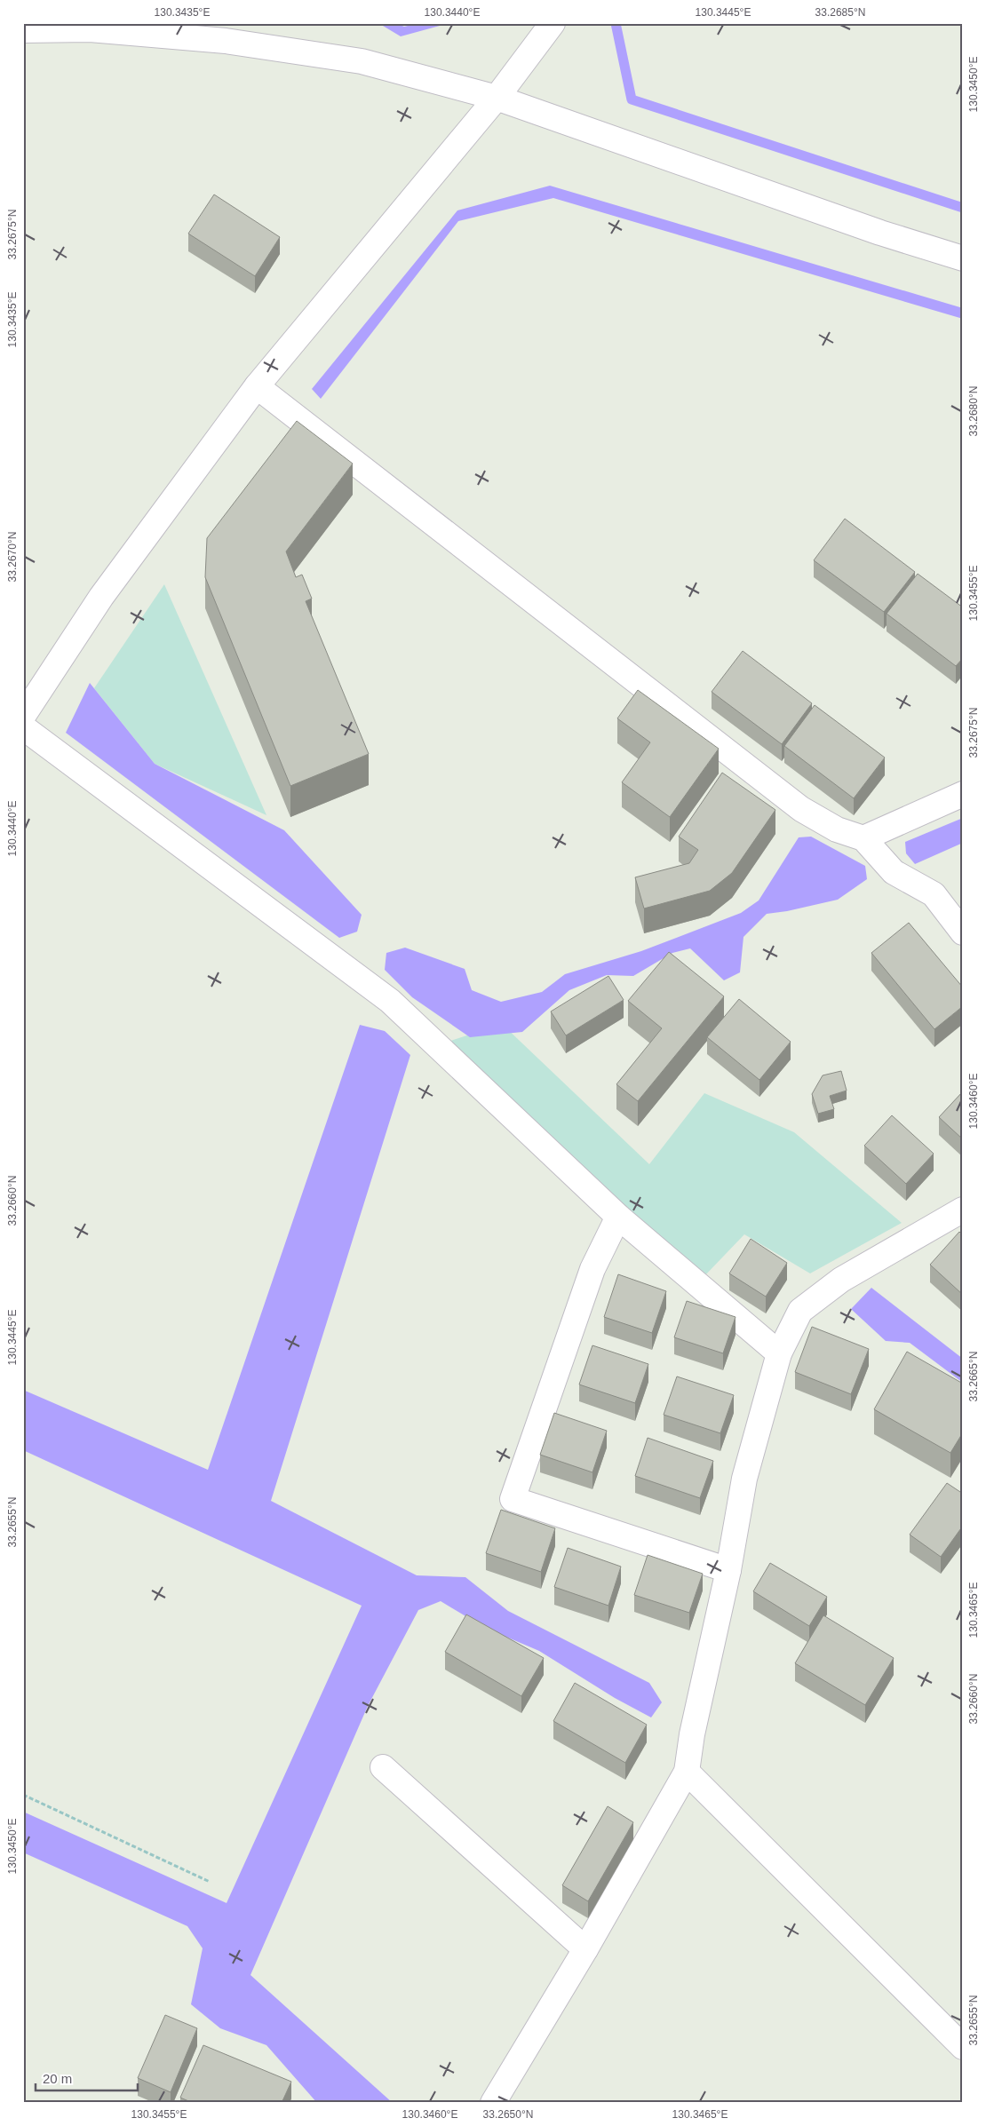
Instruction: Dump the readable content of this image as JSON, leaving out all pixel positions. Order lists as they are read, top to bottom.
{
  "scale_bar": "20 m",
  "coordinates": [
    "130.3435°E",
    "130.3440°E",
    "130.3445°E",
    "33.2685°N",
    "130.3450°E",
    "33.2675°N",
    "33.2680°N",
    "33.2670°N",
    "130.3455°E",
    "130.3460°E",
    "33.2660°N",
    "33.2665°N",
    "33.2655°N",
    "130.3465°E",
    "33.2650°N"
  ]
}
